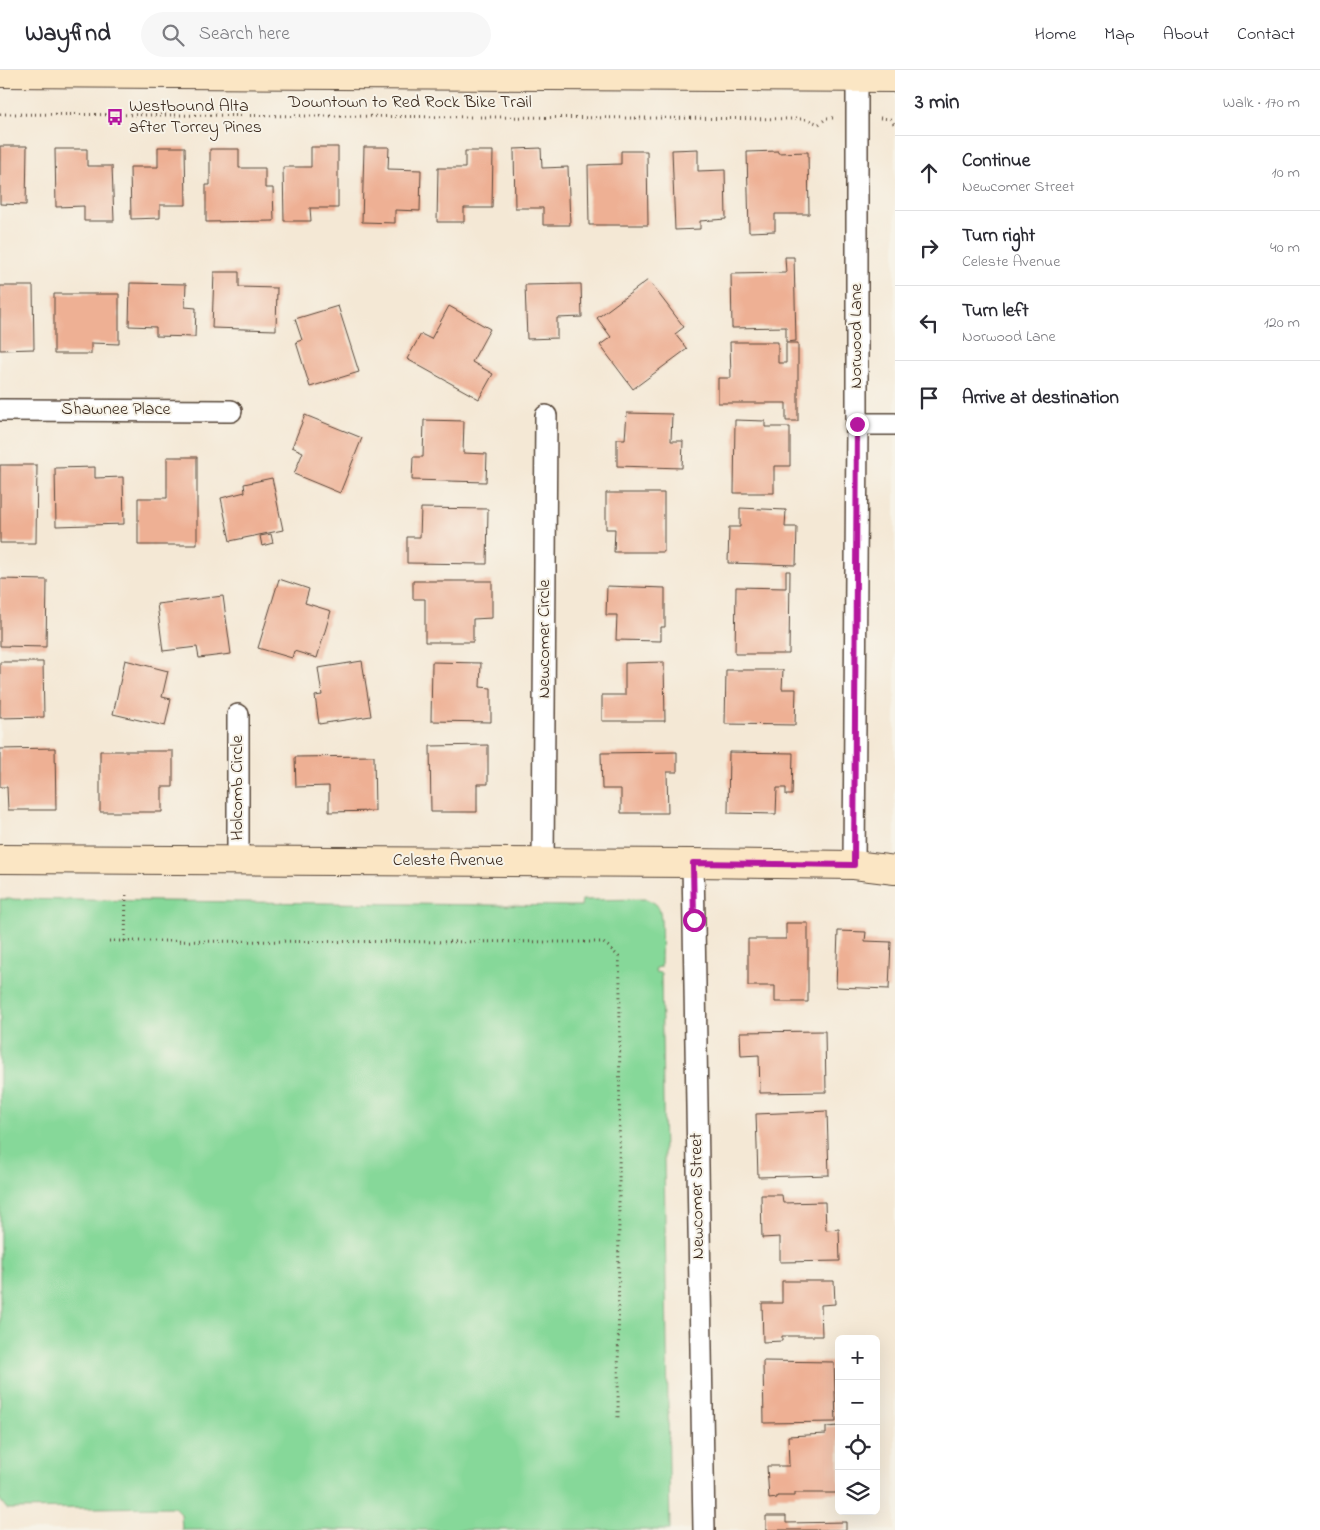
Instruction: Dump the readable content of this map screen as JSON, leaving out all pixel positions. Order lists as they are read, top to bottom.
{
  "streets": {
    "street": [
      "Norwood Lane",
      "Shawnee Place",
      "Newcomer Circle",
      "Holcomb Circle",
      "Celeste Avenue",
      "Newcomer Street"
    ],
    "path": ["Downtown to Red Rock Bike Trail"]
  },
  "crossings": [
    ["Norwood Lane", "Celeste Avenue"],
    ["Newcomer Circle", "Celeste Avenue"],
    ["Holcomb Circle", "Celeste Avenue"],
    ["Celeste Avenue", "Newcomer Street"]
  ],
  "places": {
    "bus stop": ["Westbound Alta after Torrey Pines"]
  },
  "page": {
    "header": "Wayfind",
    "search": "Search here",
    "nav": [
      "Home",
      "Map",
      "About",
      "Contact"
    ],
    "heading": ["3 min", "Walk · 170 m"],
    "list": [
      ["Continue", "Newcomer Street", "10 m"],
      ["Turn right", "Celeste Avenue", "40 m"],
      ["Turn left", "Norwood Lane", "120 m"],
      "Arrive at destination"
    ],
    "map_buttons": ["+", "−"]
  }
}
